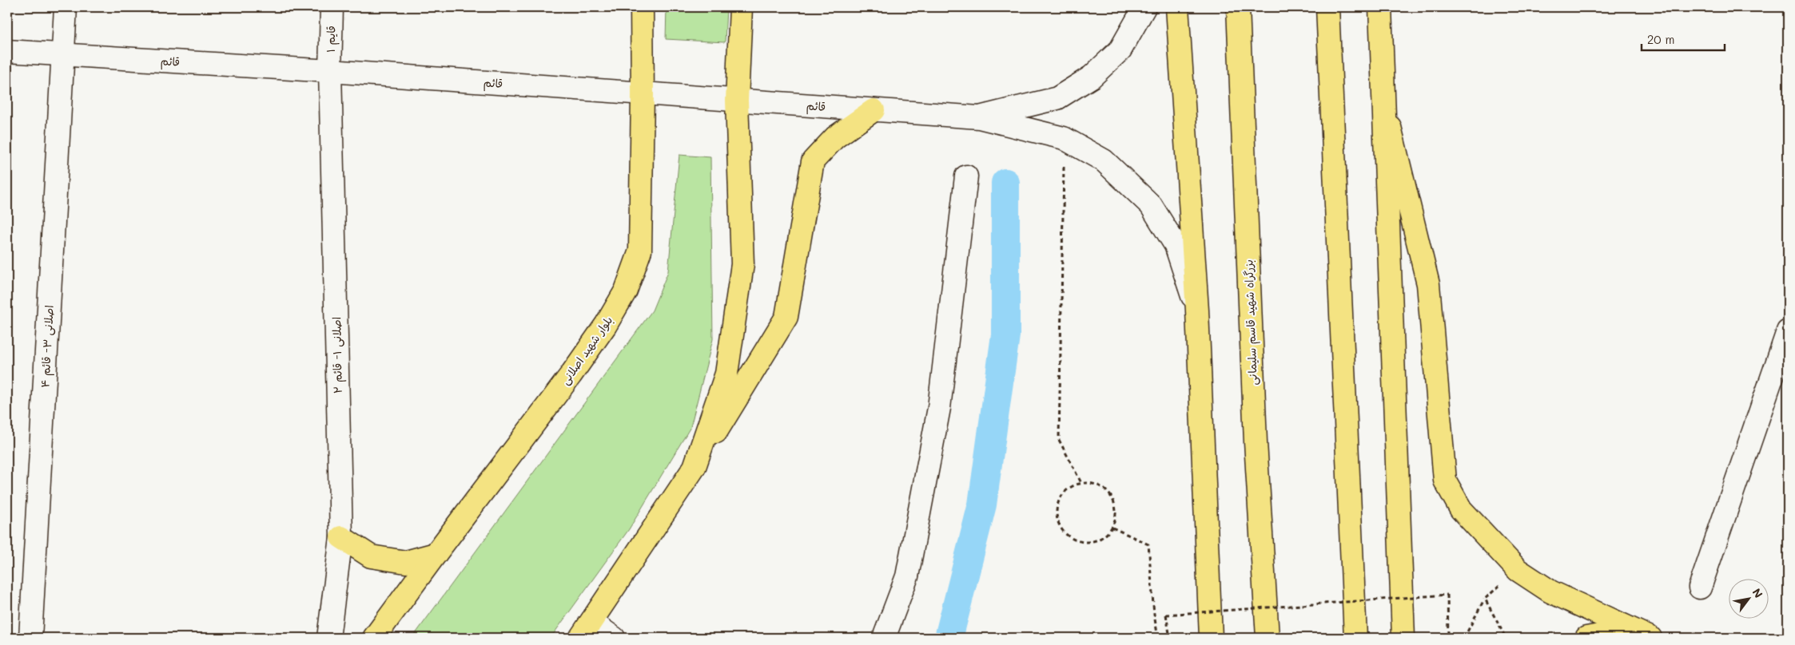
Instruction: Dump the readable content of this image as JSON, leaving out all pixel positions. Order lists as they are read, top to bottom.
{
  "streets": {
    "main road": ["بزرگراه شهید قاسم سلیمانی", "بلوار شهید اصلانی"],
    "street": [
      "قایم ۱",
      "قائم",
      "اصلانی ۳- قائم ۴",
      "اصلانی ۱- قائم ۲"
    ]
  },
  "crossings": [
    ["قایم ۱", "قائم"],
    ["قایم ۱", "اصلانی ۱- قائم ۲"],
    ["قائم", "اصلانی ۳- قائم ۴"],
    ["قائم", "بلوار شهید اصلانی"],
    ["قائم", "اصلانی ۱- قائم ۲"]
  ],
  "scale_bar": "20 m",
  "north": "top right"
}
